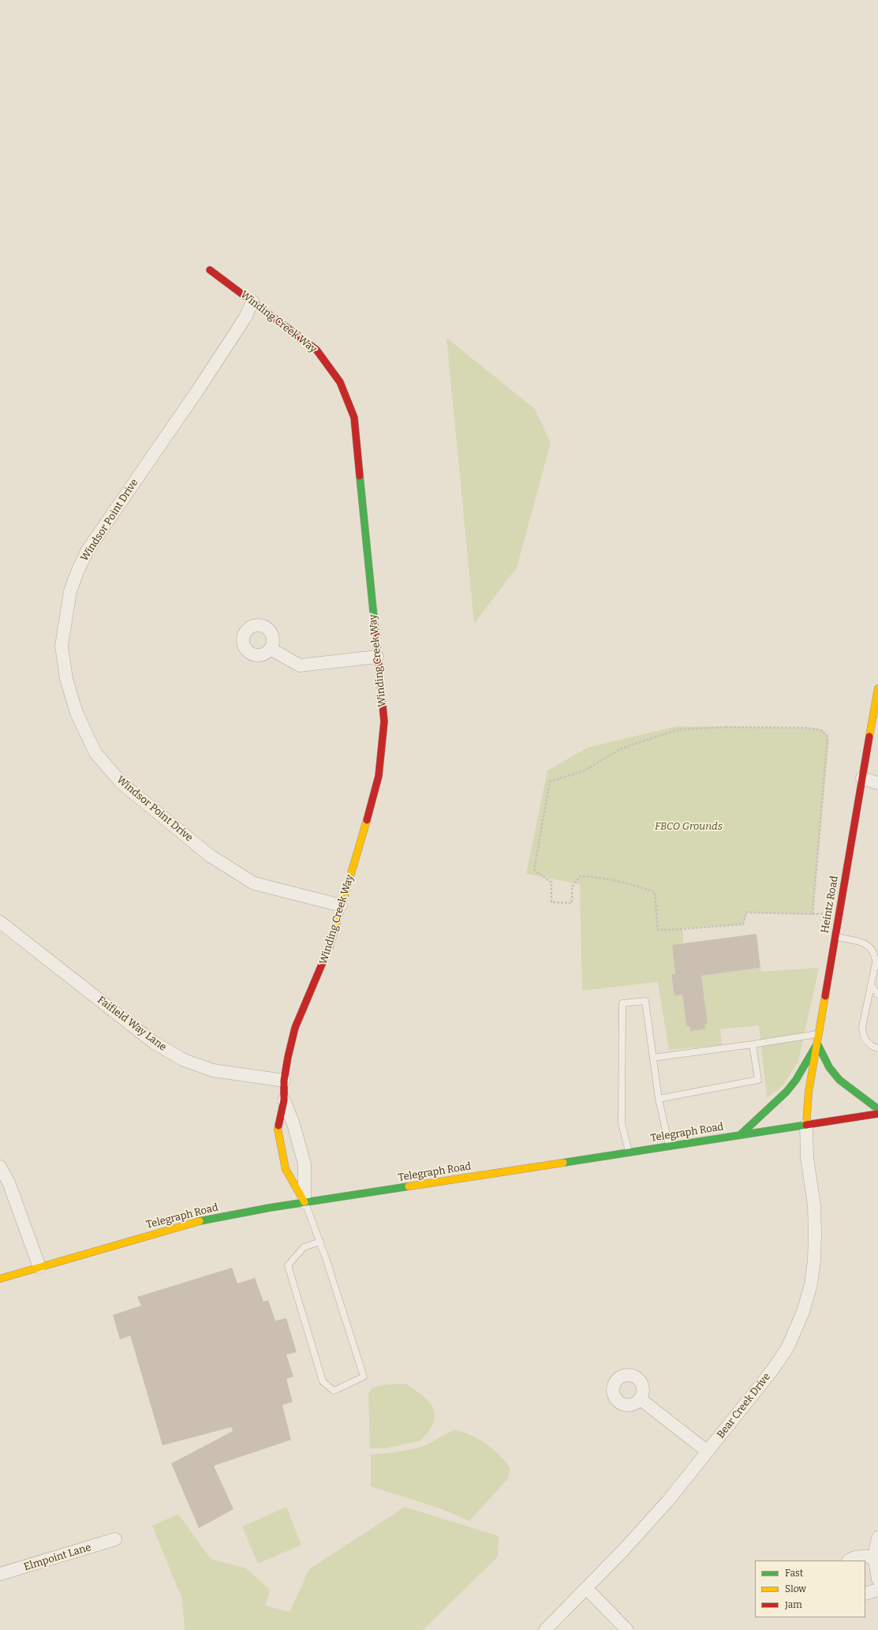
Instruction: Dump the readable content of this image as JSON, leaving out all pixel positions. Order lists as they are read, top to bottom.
{
  "streets": {
    "street": [
      "Winding Creek Way",
      "Windsor Point Drive",
      "Heintz Road",
      "Faifield Way Lane",
      "Telegraph Road",
      "Bear Creek Drive",
      "Elmpoint Lane"
    ]
  },
  "crossings": [
    ["Winding Creek Way", "Windsor Point Drive"],
    ["Winding Creek Way", "Faifield Way Lane"],
    ["Winding Creek Way", "Telegraph Road"],
    ["Heintz Road", "Telegraph Road"],
    ["Heintz Road", "Bear Creek Drive"],
    ["Telegraph Road", "Bear Creek Drive"]
  ],
  "parks": ["FBCO Grounds"],
  "legend": ["Fast", "Slow", "Jam"]
}
